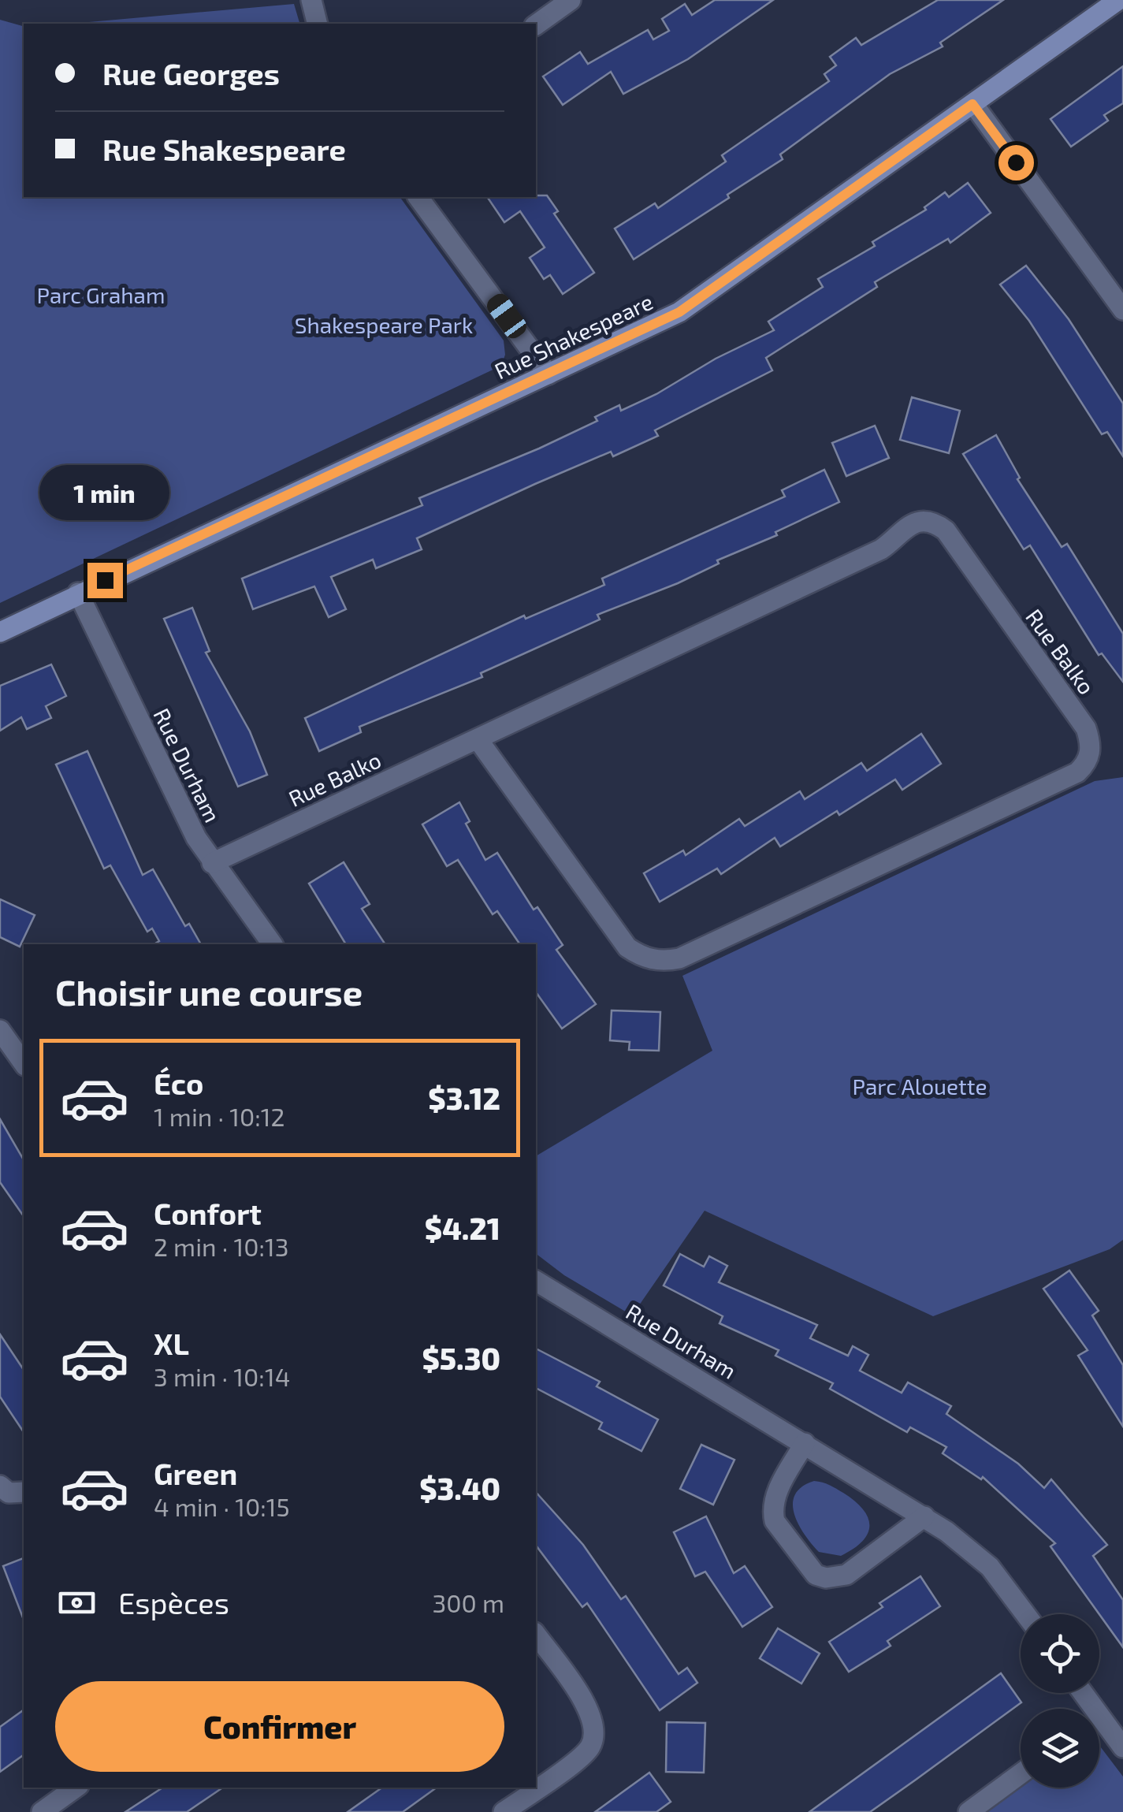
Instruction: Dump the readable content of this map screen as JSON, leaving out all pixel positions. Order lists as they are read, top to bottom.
{
  "streets": {
    "street": ["Rue Shakespeare", "Rue Balko", "Rue Durham"]
  },
  "crossings": [
    ["Rue Shakespeare", "Rue Durham"],
    ["Rue Balko", "Rue Durham"]
  ],
  "parks": ["Parc Graham", "Shakespeare Park", "Parc Alouette"],
  "page": {
    "banner": ["Rue Georges", "Rue Shakespeare"],
    "bubble": "1 min",
    "heading": "Choisir une course",
    "list": [
      {
        "name": "Éco",
        "note": "1 min · 10:12",
        "value": "$3.12"
      },
      {
        "name": "Confort",
        "note": "2 min · 10:13",
        "value": "$4.21"
      },
      {
        "name": "XL",
        "note": "3 min · 10:14",
        "value": "$5.30"
      },
      {
        "name": "Green",
        "note": "4 min · 10:15",
        "value": "$3.40"
      }
    ],
    "pay": ["Espèces", "300 m"],
    "buttons": "Confirmer"
  }
}
